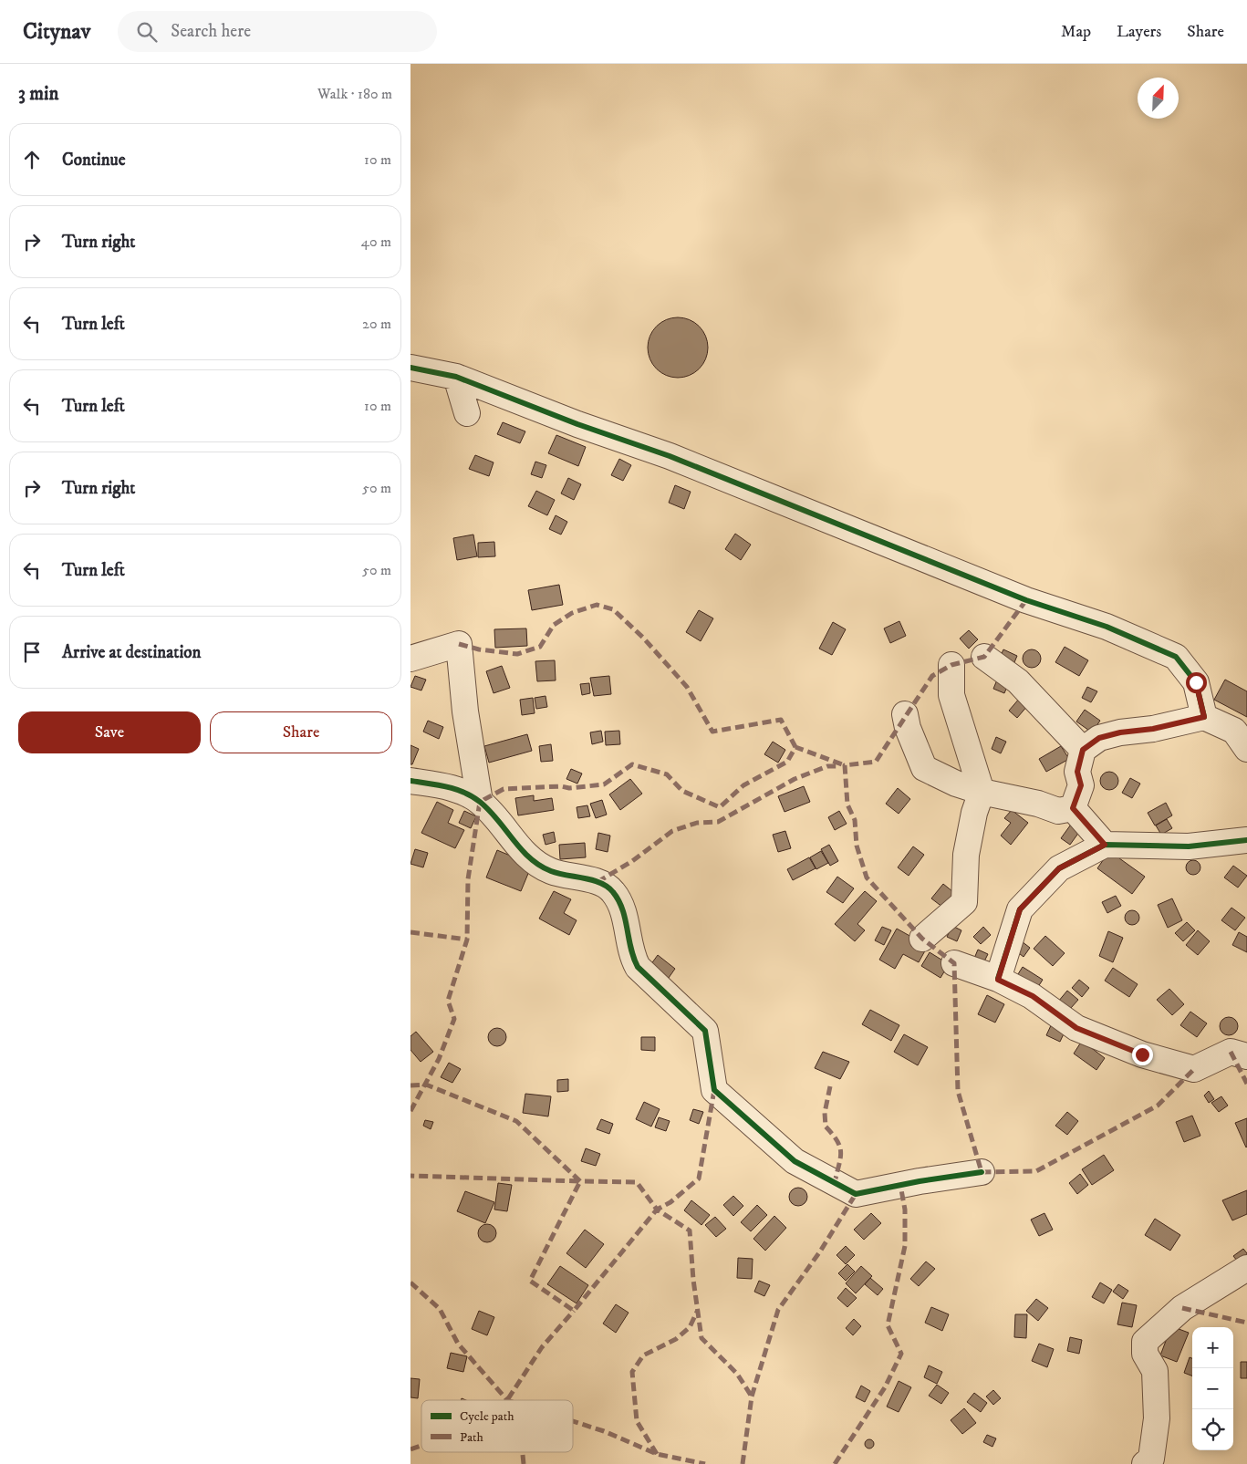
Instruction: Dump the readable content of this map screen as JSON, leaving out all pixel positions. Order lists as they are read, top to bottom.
{
  "legend": ["Cycle path", "Path"],
  "north": "top right",
  "page": {
    "header": "Citynav",
    "search": "Search here",
    "nav": ["Map", "Layers", "Share"],
    "heading": ["3 min", "Walk · 180 m"],
    "list": [
      ["Continue", "10 m"],
      ["Turn right", "40 m"],
      ["Turn left", "20 m"],
      ["Turn left", "10 m"],
      ["Turn right", "50 m"],
      ["Turn left", "50 m"],
      "Arrive at destination"
    ],
    "buttons": ["Save", "Share"],
    "map_buttons": ["+", "−"]
  }
}
